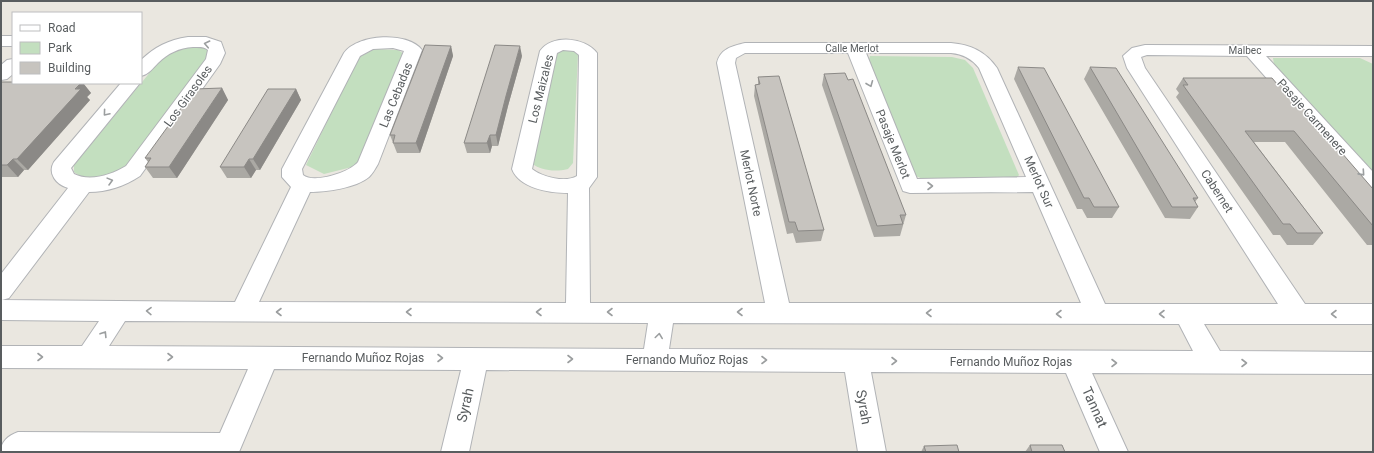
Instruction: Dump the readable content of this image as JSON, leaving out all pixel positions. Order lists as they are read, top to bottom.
{
  "streets": {
    "street": [
      "Calle Merlot",
      "Malbec",
      "Los Maizales",
      "Las Cebadas",
      "Los Girasoles",
      "Pasaje Carmenere",
      "Pasaje Merlot",
      "Merlot Sur",
      "Merlot Norte",
      "Cabernet",
      "Fernando Muñoz Rojas",
      "Syrah",
      "Tannat"
    ]
  },
  "crossings": [
    ["Calle Merlot", "Pasaje Merlot"],
    ["Calle Merlot", "Merlot Sur"],
    ["Calle Merlot", "Merlot Norte"],
    ["Malbec", "Pasaje Carmenere"],
    ["Malbec", "Cabernet"],
    ["Pasaje Merlot", "Merlot Sur"],
    ["Fernando Muñoz Rojas", "Syrah"],
    ["Fernando Muñoz Rojas", "Tannat"]
  ],
  "one_way": ["Pasaje Carmenere", "Pasaje Merlot"],
  "legend": ["Road", "Park", "Building"]
}
